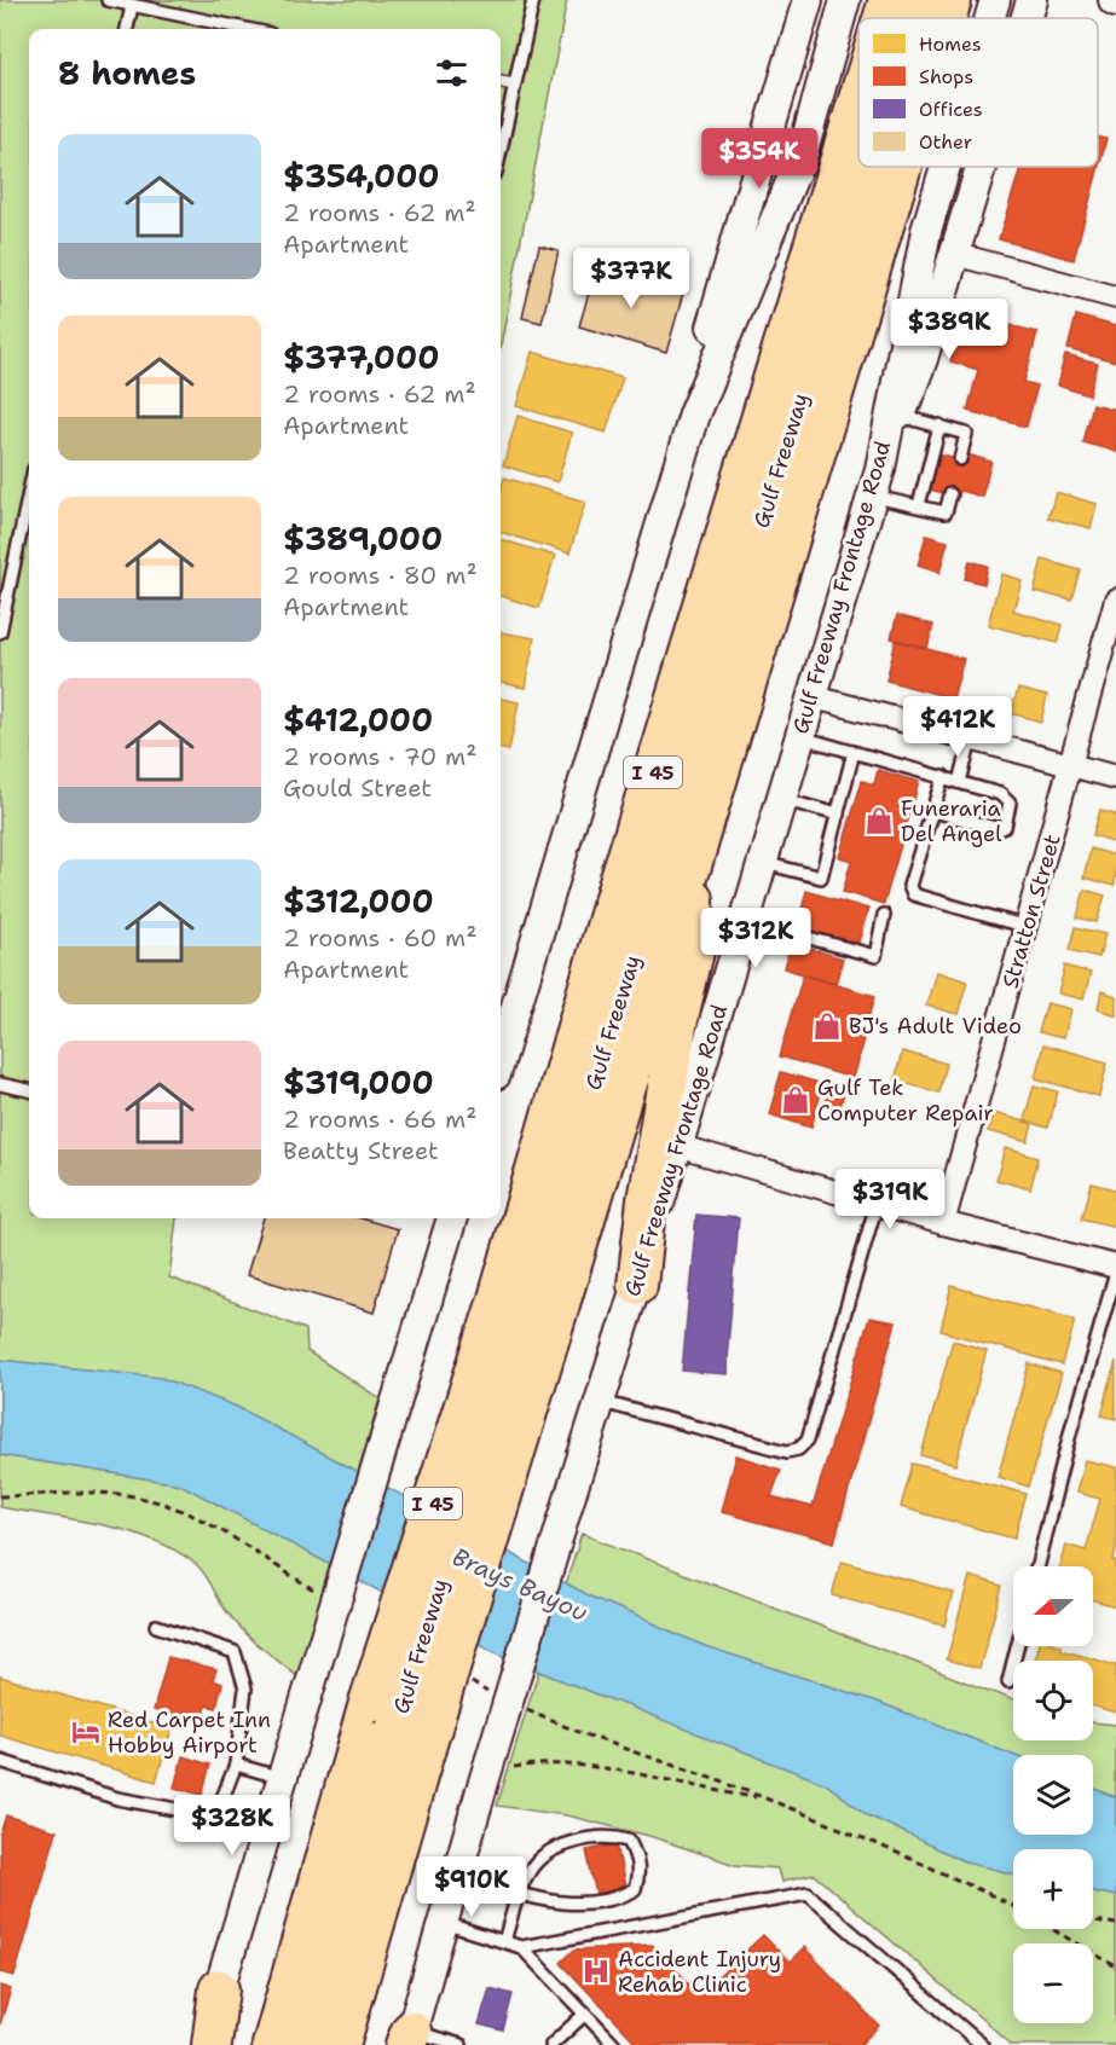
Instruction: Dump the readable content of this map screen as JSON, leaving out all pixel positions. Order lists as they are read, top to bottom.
{
  "streets": {
    "highway": ["Gulf Freeway"],
    "main road": ["Gulf Freeway Frontage Road"],
    "street": ["Stratton Street"]
  },
  "water": ["Brays Bayou"],
  "places": {
    "shop": ["Funeraria Del Angel", "BJ's Adult Video", "Gulf Tek Computer Repair"],
    "hotel": ["Red Carpet Inn Hobby Airport"],
    "hospital": ["Accident Injury Rehab Clinic"]
  },
  "legend": [
    "Homes",
    "Shops",
    "Offices",
    "Other"
  ],
  "north": "left",
  "page": {
    "heading": "8 homes",
    "list": [
      {
        "name": "$354,000",
        "note": "2 rooms · 62 m² · Apartment"
      },
      {
        "name": "$377,000",
        "note": "2 rooms · 62 m² · Apartment"
      },
      {
        "name": "$389,000",
        "note": "2 rooms · 80 m² · Apartment"
      },
      {
        "name": "$412,000",
        "note": "2 rooms · 70 m² · Gould Street"
      },
      {
        "name": "$312,000",
        "note": "2 rooms · 60 m² · Apartment"
      },
      {
        "name": "$319,000",
        "note": "2 rooms · 66 m² · Beatty Street"
      }
    ],
    "price": [
      "$354K",
      "$377K",
      "$389K",
      "$412K",
      "$312K",
      "$319K",
      "$328K",
      "$910K"
    ],
    "map_buttons": ["+", "−"]
  }
}
